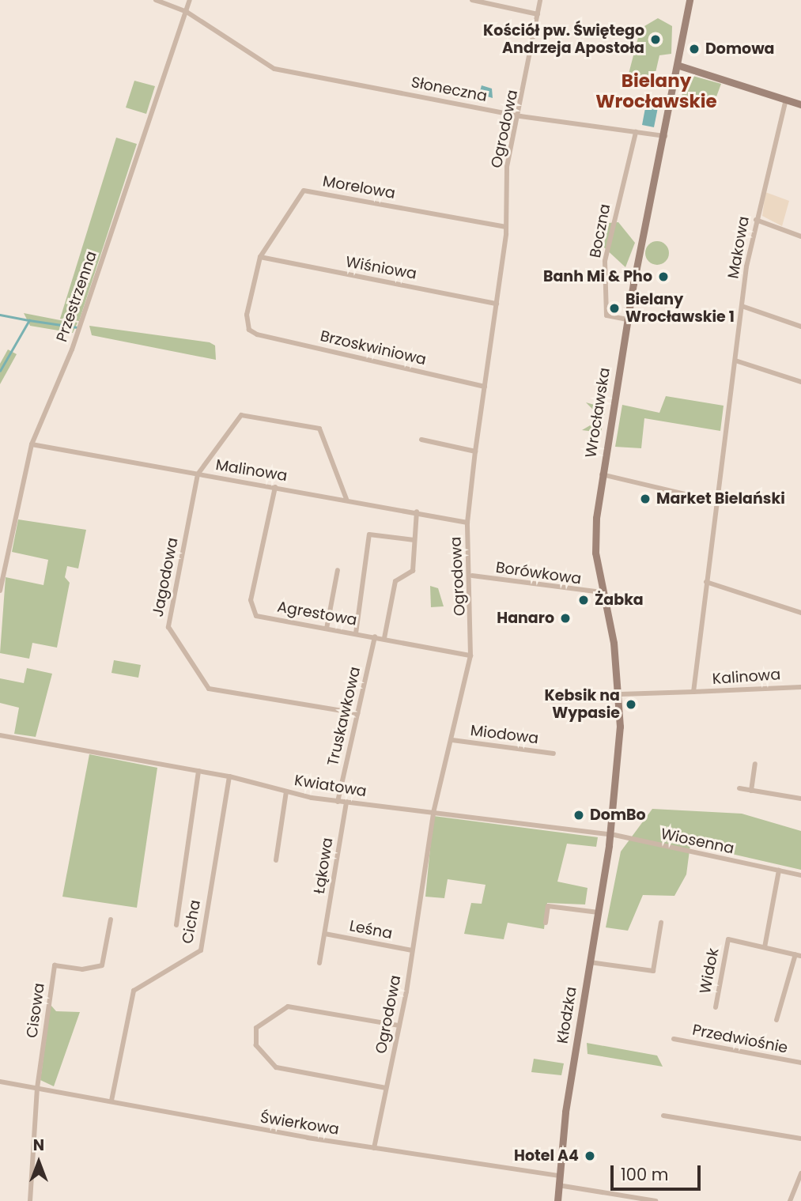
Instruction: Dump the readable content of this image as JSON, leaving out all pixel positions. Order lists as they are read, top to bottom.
{
  "streets": {
    "main road": ["Wrocławska", "Kłodzka"],
    "street": [
      "Słoneczna",
      "Ogrodowa",
      "Morelowa",
      "Boczna",
      "Makowa",
      "Wiśniowa",
      "Przestrzenna",
      "Brzoskwiniowa",
      "Malinowa",
      "Borówkowa",
      "Jagodowa",
      "Agrestowa",
      "Kalinowa",
      "Truskawkowa",
      "Miodowa",
      "Kwiatowa",
      "Wiosenna",
      "Łąkowa",
      "Cicha",
      "Leśna",
      "Widok",
      "Cisowa",
      "Przedwiośnie",
      "Świerkowa"
    ]
  },
  "crossings": [
    ["Słoneczna", "Ogrodowa"],
    ["Słoneczna", "Boczna"],
    ["Słoneczna", "Przestrzenna"],
    ["Słoneczna", "Wrocławska"],
    ["Ogrodowa", "Morelowa"],
    ["Ogrodowa", "Wiśniowa"],
    ["Ogrodowa", "Brzoskwiniowa"],
    ["Ogrodowa", "Malinowa"],
    ["Ogrodowa", "Borówkowa"],
    ["Ogrodowa", "Agrestowa"],
    ["Ogrodowa", "Miodowa"],
    ["Ogrodowa", "Kwiatowa"],
    ["Ogrodowa", "Leśna"],
    ["Ogrodowa", "Świerkowa"],
    ["Morelowa", "Wiśniowa"],
    ["Morelowa", "Brzoskwiniowa"],
    ["Boczna", "Wrocławska"],
    ["Makowa", "Kalinowa"],
    ["Przestrzenna", "Malinowa"],
    ["Wrocławska", "Borówkowa"],
    ["Wrocławska", "Kwiatowa"],
    ["Wrocławska", "Wiosenna"],
    ["Wrocławska", "Kłodzka"],
    ["Malinowa", "Jagodowa"],
    ["Malinowa", "Agrestowa"],
    ["Jagodowa", "Truskawkowa"],
    ["Agrestowa", "Truskawkowa"],
    ["Truskawkowa", "Kwiatowa"],
    ["Kwiatowa", "Wiosenna"],
    ["Kwiatowa", "Łąkowa"],
    ["Kwiatowa", "Cicha"],
    ["Kwiatowa", "Kłodzka"],
    ["Wiosenna", "Kłodzka"],
    ["Łąkowa", "Leśna"],
    ["Cicha", "Świerkowa"],
    ["Cisowa", "Świerkowa"],
    ["Kłodzka", "Świerkowa"]
  ],
  "districts": ["Bielany Wrocławskie"],
  "places": [
    "Kościół pw. Świętego Andrzeja Apostoła",
    "Domowa",
    "Banh Mi & Pho",
    "Bielany Wrocławskie 1",
    "Market Bielański",
    "Żabka",
    "Hanaro",
    "Kebsik na Wypasie",
    "DomBo",
    "Hotel A4"
  ],
  "scale_bar": "100 m",
  "north": "top"
}
